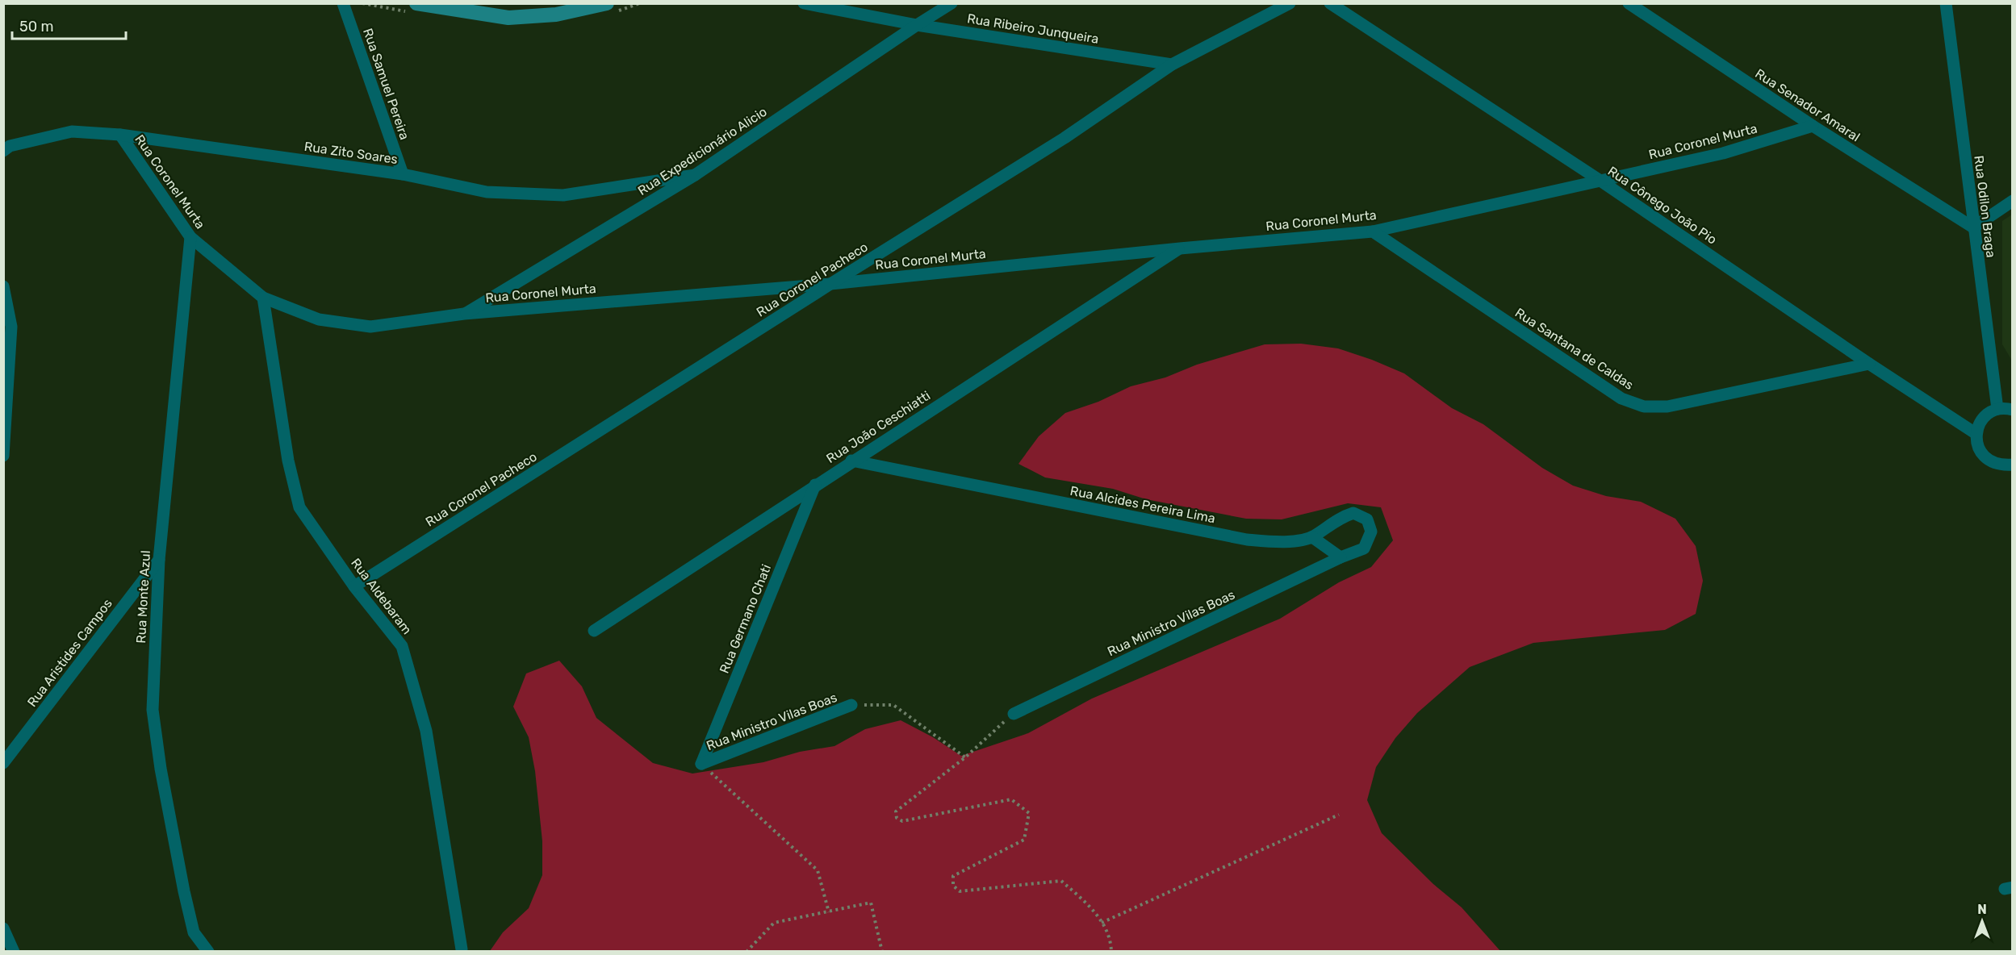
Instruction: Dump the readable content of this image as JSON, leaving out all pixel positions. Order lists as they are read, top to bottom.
{
  "streets": {
    "street": [
      "Rua Ribeiro Junqueira",
      "Rua Samuel Pereira",
      "Rua Senador Amaral",
      "Rua Coronel Murta",
      "Rua Expedicionário Alicio",
      "Rua Zito Soares",
      "Rua Cônego João Pio",
      "Rua Odilon Braga",
      "Rua Coronel Pacheco",
      "Rua Santana de Caldas",
      "Rua João Ceschiatti",
      "Rua Alcides Pereira Lima",
      "Rua Aldebaram",
      "Rua Monte Azul",
      "Rua Germano Chati",
      "Rua Ministro Vilas Boas",
      "Rua Aristides Campos"
    ]
  },
  "crossings": [
    ["Rua Ribeiro Junqueira", "Rua Expedicionário Alicio"],
    ["Rua Ribeiro Junqueira", "Rua Coronel Pacheco"],
    ["Rua Samuel Pereira", "Rua Zito Soares"],
    ["Rua Senador Amaral", "Rua Coronel Murta"],
    ["Rua Senador Amaral", "Rua Odilon Braga"],
    ["Rua Coronel Murta", "Rua Expedicionário Alicio"],
    ["Rua Coronel Murta", "Rua Zito Soares"],
    ["Rua Coronel Murta", "Rua Cônego João Pio"],
    ["Rua Coronel Murta", "Rua Coronel Pacheco"],
    ["Rua Coronel Murta", "Rua Santana de Caldas"],
    ["Rua Coronel Murta", "Rua João Ceschiatti"],
    ["Rua Coronel Murta", "Rua Aldebaram"],
    ["Rua Coronel Murta", "Rua Monte Azul"],
    ["Rua Expedicionário Alicio", "Rua Zito Soares"],
    ["Rua Cônego João Pio", "Rua Santana de Caldas"],
    ["Rua Coronel Pacheco", "Rua Aldebaram"],
    ["Rua João Ceschiatti", "Rua Alcides Pereira Lima"],
    ["Rua João Ceschiatti", "Rua Germano Chati"],
    ["Rua Alcides Pereira Lima", "Rua Ministro Vilas Boas"],
    ["Rua Monte Azul", "Rua Aristides Campos"],
    ["Rua Germano Chati", "Rua Ministro Vilas Boas"]
  ],
  "scale_bar": "50 m",
  "north": "top"
}
